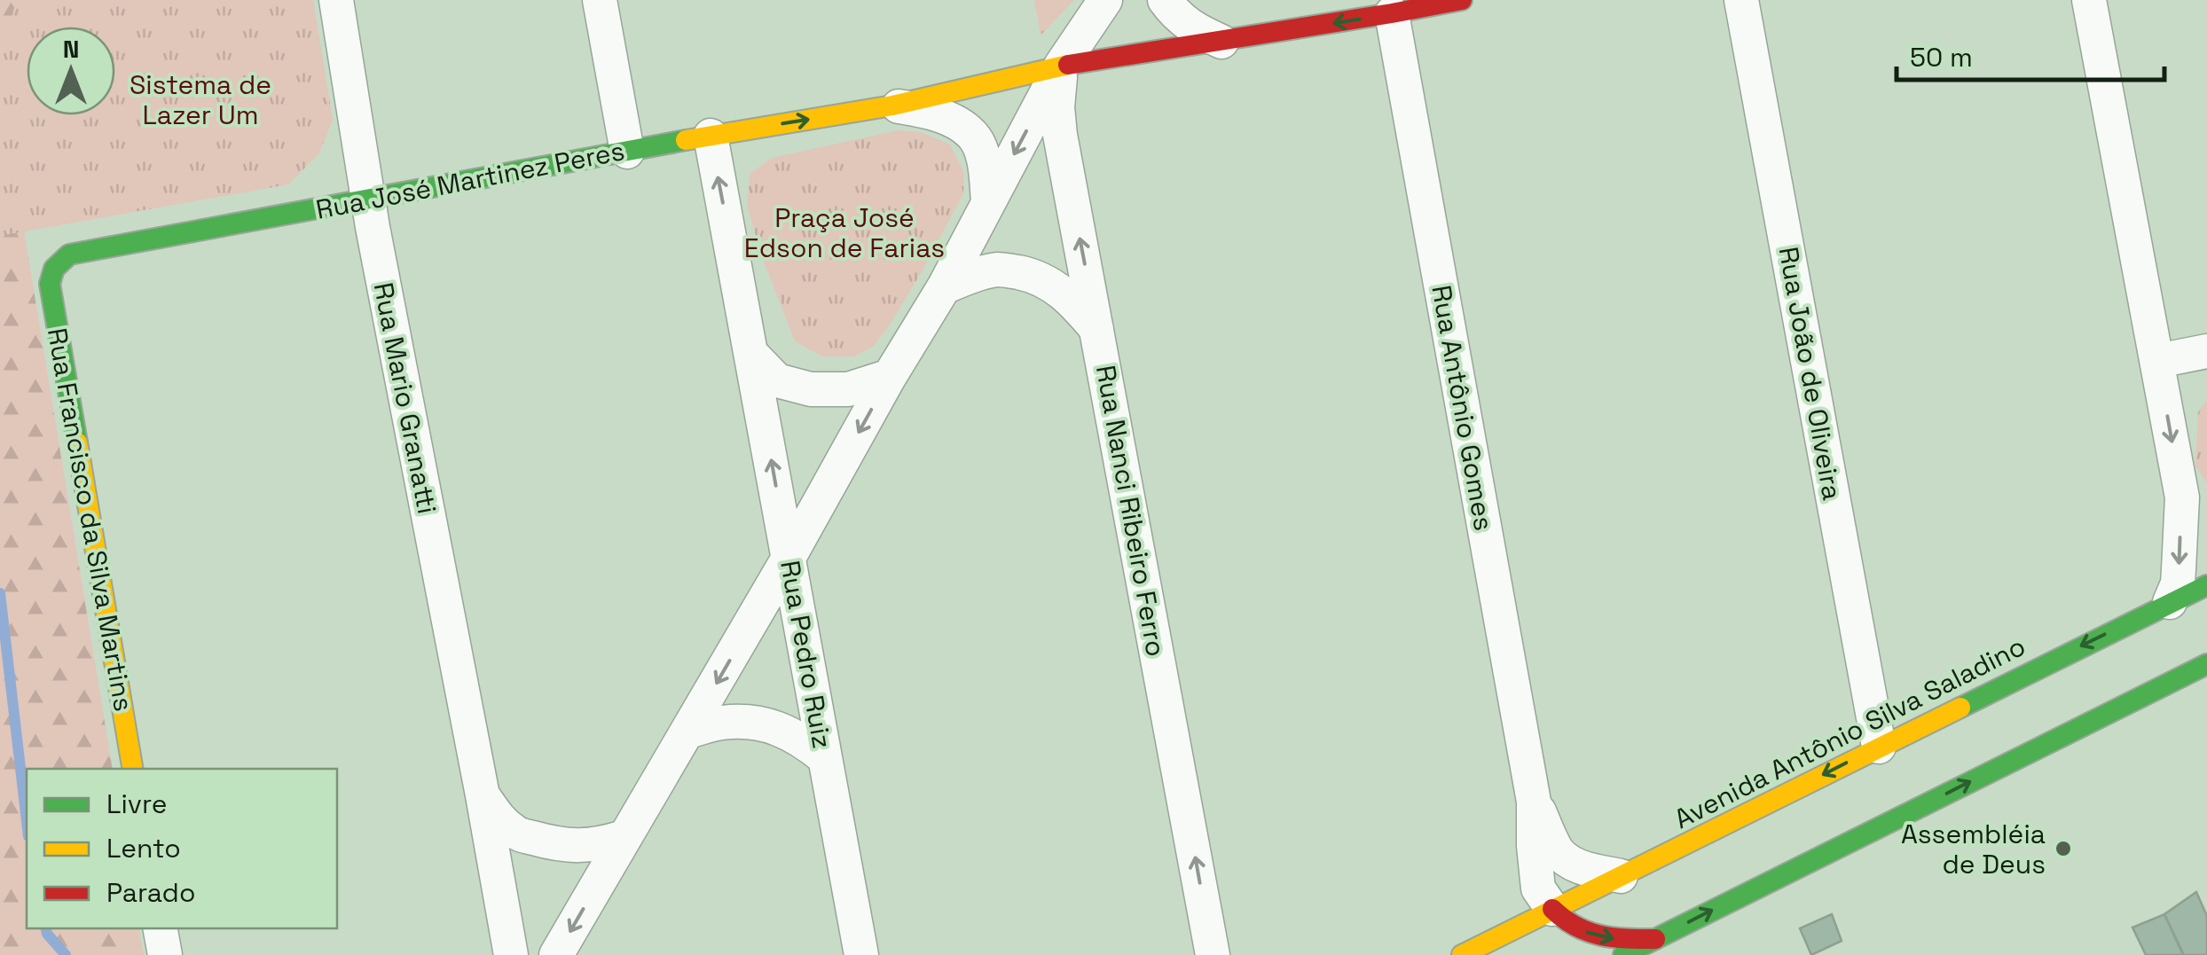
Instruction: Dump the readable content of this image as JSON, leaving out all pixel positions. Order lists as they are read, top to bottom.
{
  "streets": {
    "street": [
      "Rua José Martinez Peres",
      "Rua João de Oliveira",
      "Rua Mario Granatti",
      "Rua Antônio Gomes",
      "Rua Nanci Ribeiro Ferro",
      "Rua Francisco da Silva Martins",
      "Rua Pedro Ruiz",
      "Avenida Antônio Silva Saladino"
    ]
  },
  "crossings": [
    ["Rua José Martinez Peres", "Rua Mario Granatti"],
    ["Rua José Martinez Peres", "Rua Antônio Gomes"],
    ["Rua José Martinez Peres", "Rua Nanci Ribeiro Ferro"],
    ["Rua José Martinez Peres", "Rua Francisco da Silva Martins"],
    ["Rua José Martinez Peres", "Rua Pedro Ruiz"],
    ["Rua João de Oliveira", "Avenida Antônio Silva Saladino"],
    ["Rua Antônio Gomes", "Avenida Antônio Silva Saladino"]
  ],
  "one_way": ["Rua Nanci Ribeiro Ferro", "Rua Pedro Ruiz"],
  "parks": ["Sistema de Lazer Um", "Praça José Edson de Farias"],
  "places": ["Assembléia de Deus"],
  "legend": ["Livre", "Lento", "Parado"],
  "scale_bar": "50 m",
  "north": "top"
}
